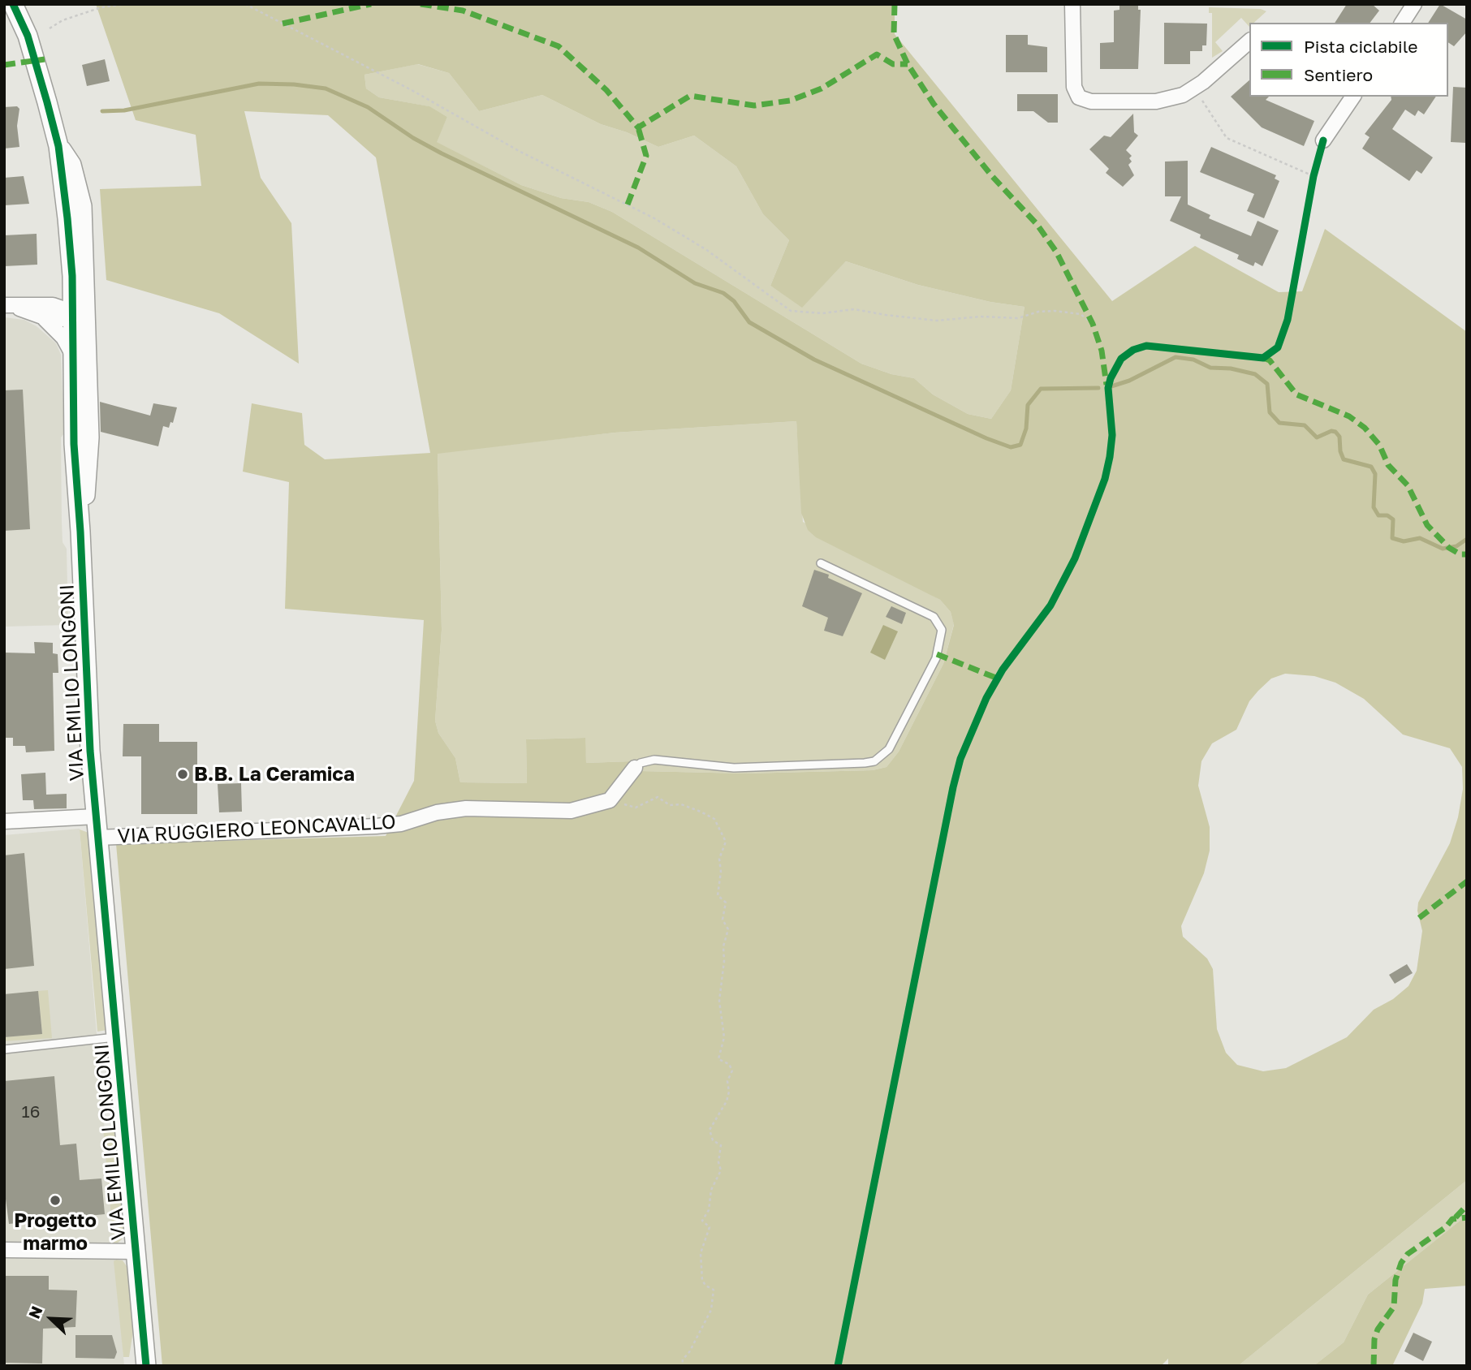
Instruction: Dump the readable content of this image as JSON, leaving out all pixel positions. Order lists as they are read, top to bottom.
{
  "streets": {
    "street": ["VIA EMILIO LONGONI", "VIA RUGGIERO LEONCAVALLO"]
  },
  "crossings": [
    ["VIA EMILIO LONGONI", "VIA RUGGIERO LEONCAVALLO"]
  ],
  "places": ["B.B. La Ceramica", "Progetto marmo"],
  "house_numbers": ["16"],
  "legend": ["Pista ciclabile", "Sentiero"],
  "north": "top left"
}
